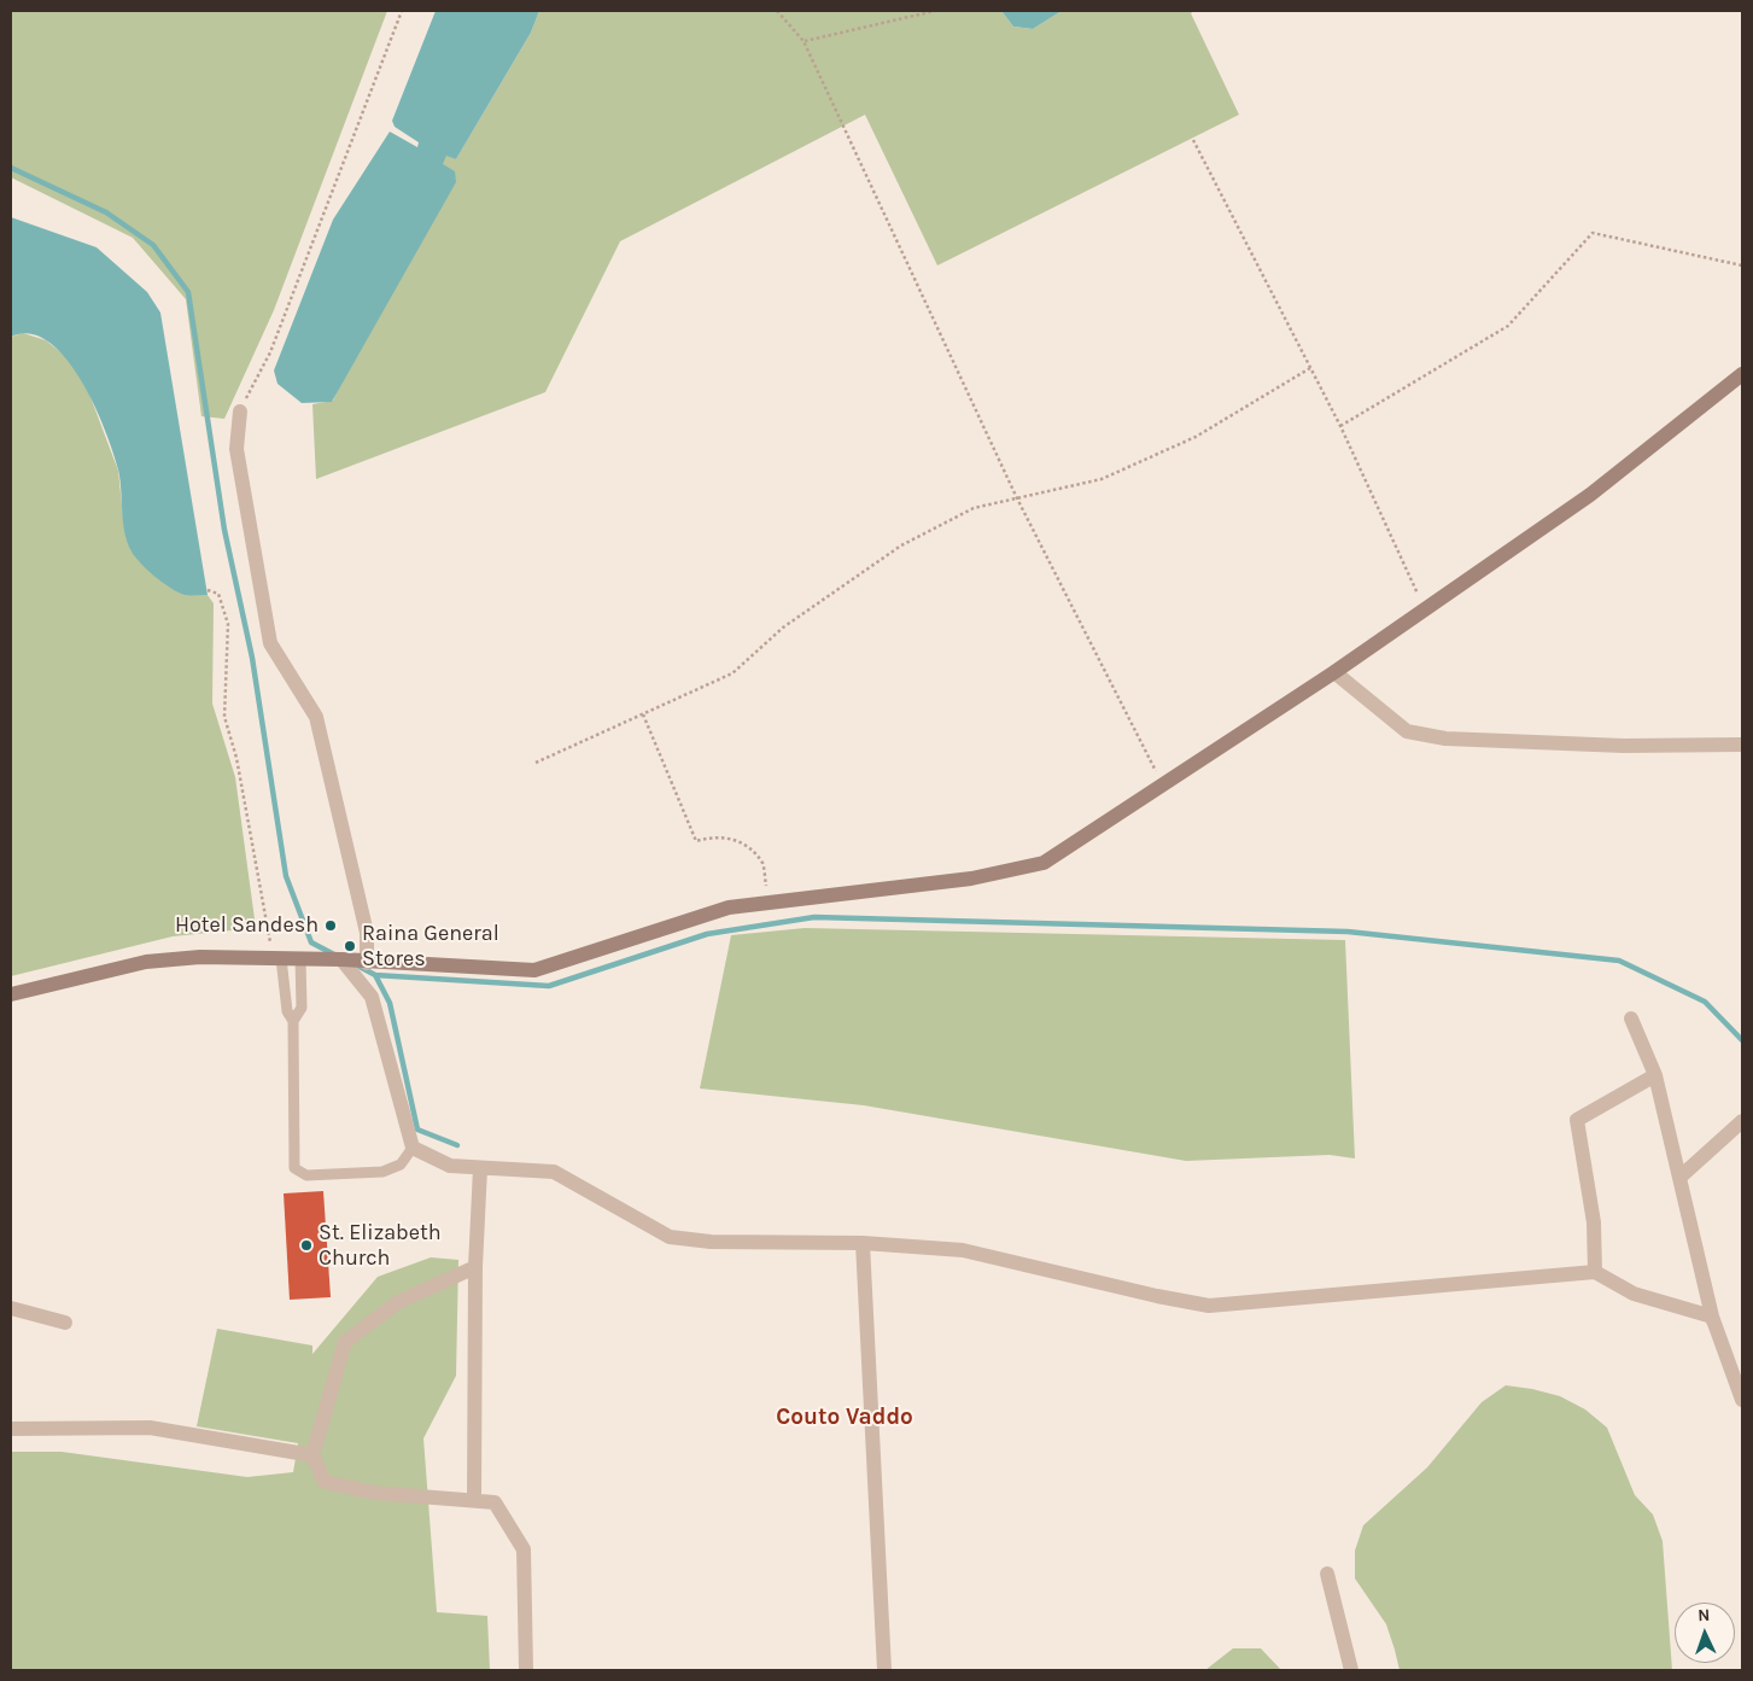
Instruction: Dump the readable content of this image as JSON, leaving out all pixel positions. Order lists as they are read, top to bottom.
{
  "districts": ["Couto Vaddo"],
  "places": ["Hotel Sandesh", "Raina General Stores", "St. Elizabeth Church"],
  "north": "top"
}
